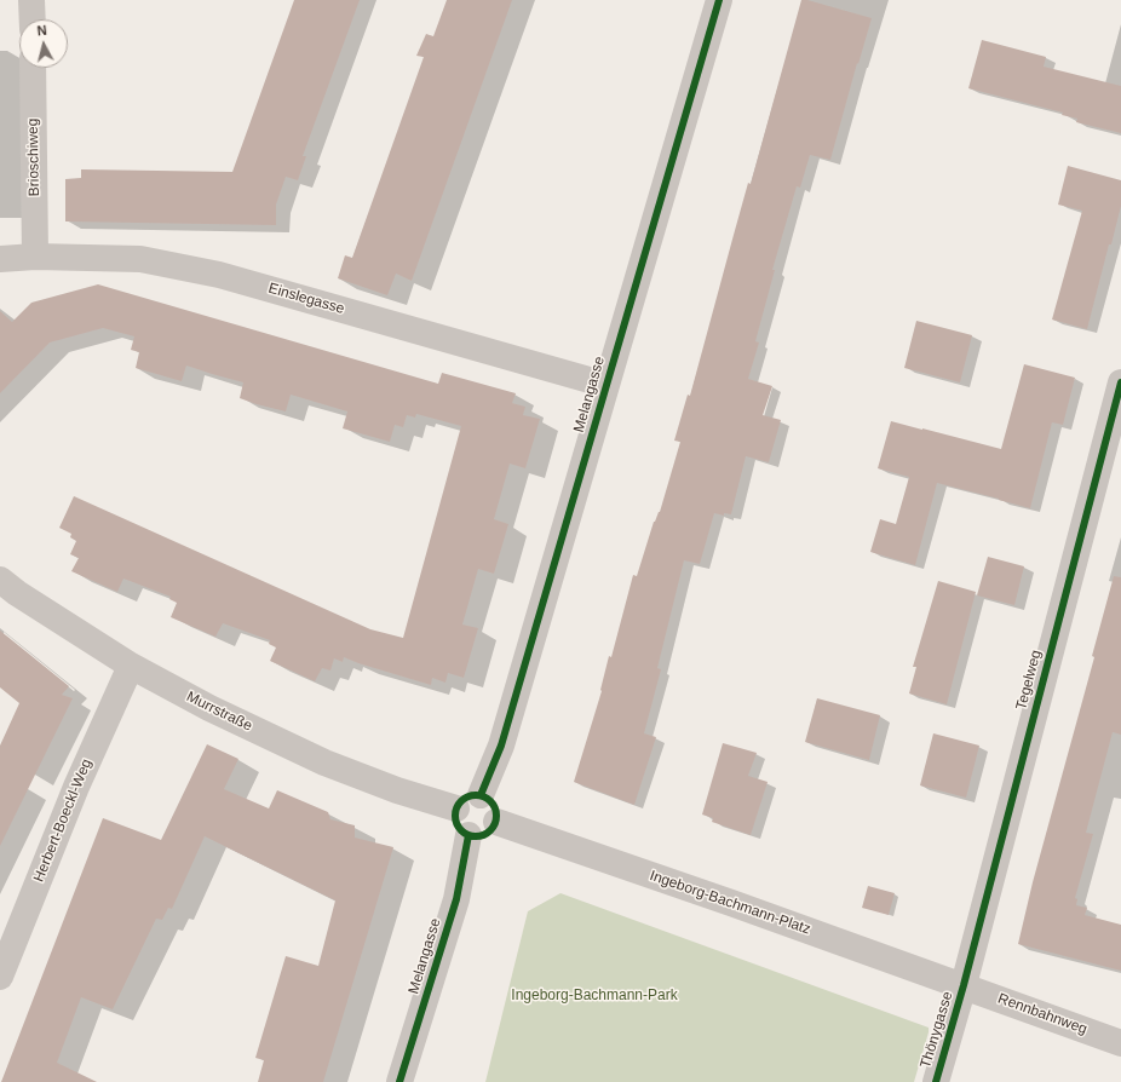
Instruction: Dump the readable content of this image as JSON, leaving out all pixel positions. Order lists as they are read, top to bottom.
{
  "streets": {
    "street": [
      "Brioschiweg",
      "Einslegasse",
      "Melangasse",
      "Tegelweg",
      "Murrstraße",
      "Herbert-Boeckl-Weg",
      "Ingeborg-Bachmann-Platz",
      "Rennbahnweg",
      "Thönygasse"
    ]
  },
  "crossings": [
    ["Brioschiweg", "Einslegasse"],
    ["Einslegasse", "Melangasse"],
    ["Melangasse", "Murrstraße"],
    ["Melangasse", "Ingeborg-Bachmann-Platz"],
    ["Tegelweg", "Ingeborg-Bachmann-Platz"],
    ["Tegelweg", "Rennbahnweg"],
    ["Tegelweg", "Thönygasse"],
    ["Murrstraße", "Herbert-Boeckl-Weg"],
    ["Murrstraße", "Ingeborg-Bachmann-Platz"],
    ["Ingeborg-Bachmann-Platz", "Rennbahnweg"],
    ["Ingeborg-Bachmann-Platz", "Thönygasse"],
    ["Rennbahnweg", "Thönygasse"]
  ],
  "parks": ["Ingeborg-Bachmann-Park"],
  "north": "top"
}
